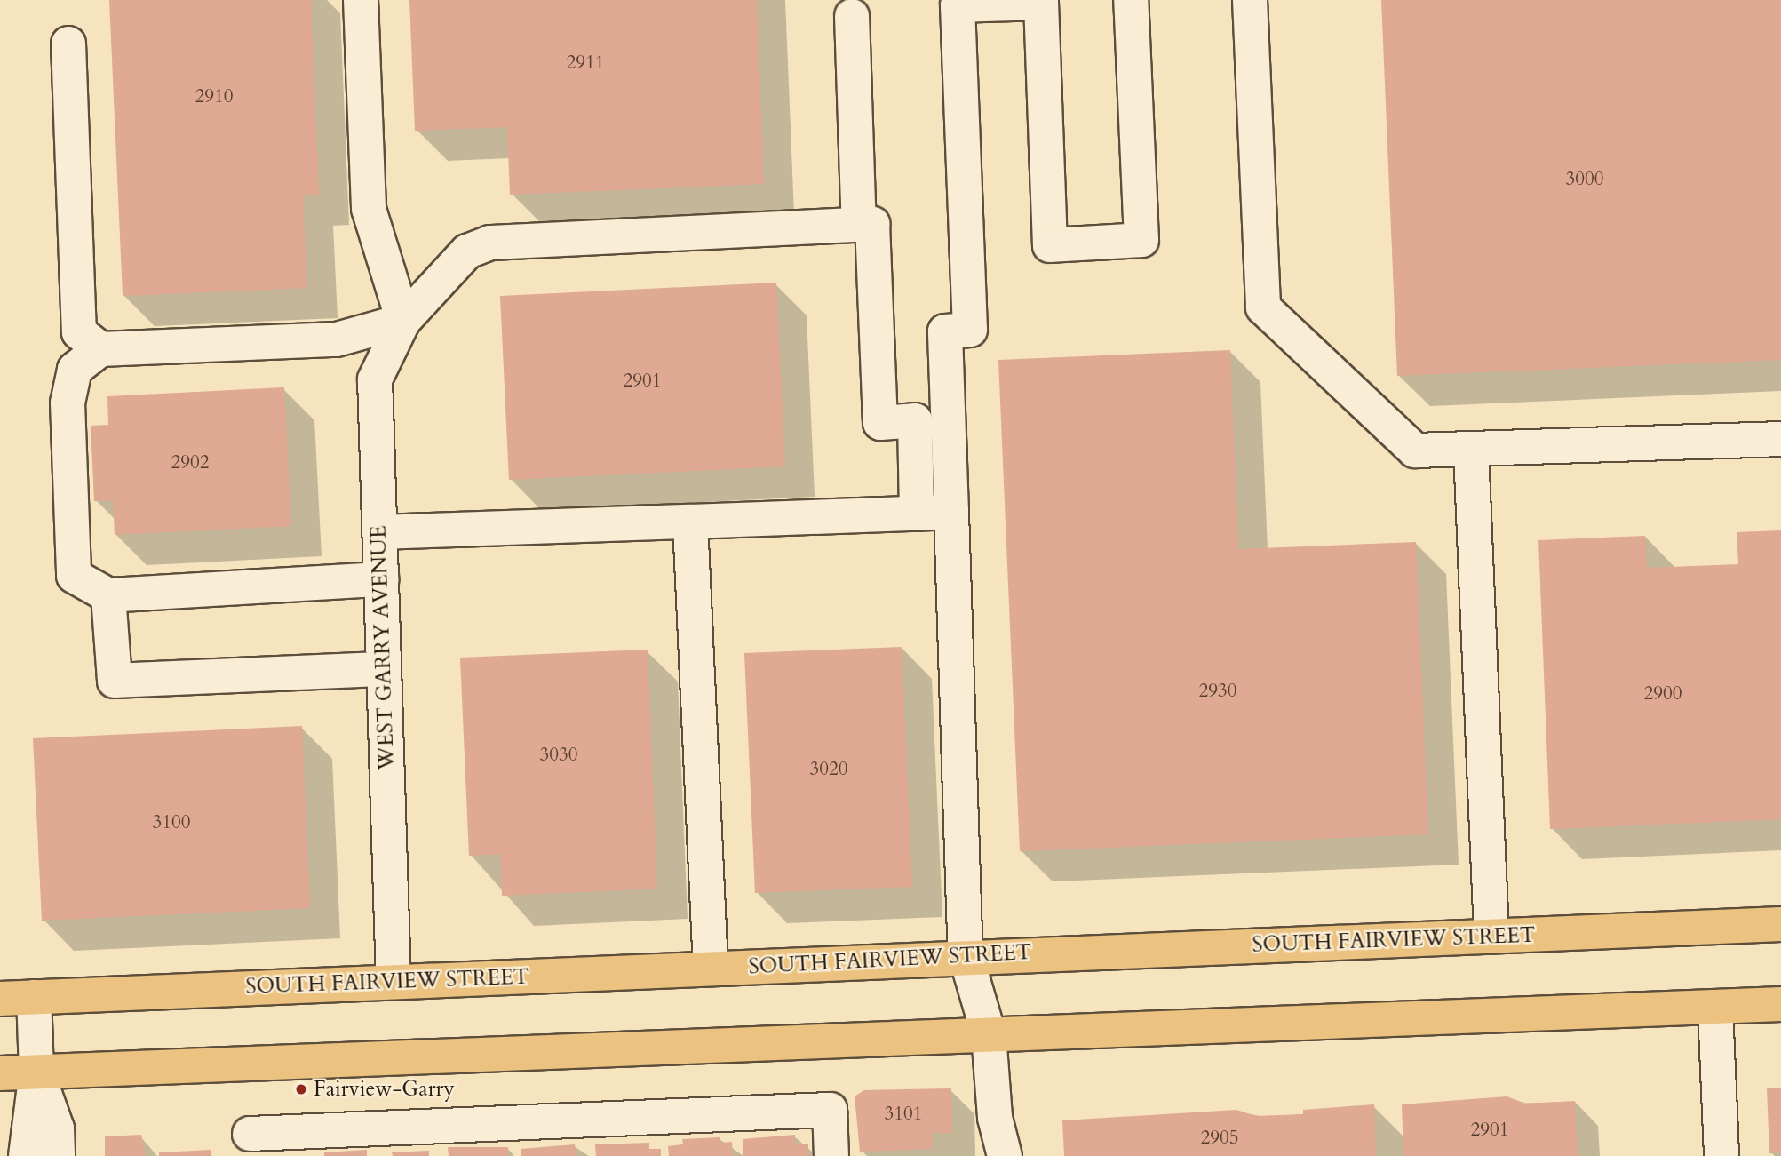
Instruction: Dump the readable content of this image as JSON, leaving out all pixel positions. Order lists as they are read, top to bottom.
{
  "streets": {
    "main road": ["SOUTH FAIRVIEW STREET"],
    "street": ["WEST GARRY AVENUE"]
  },
  "crossings": [
    ["WEST GARRY AVENUE", "SOUTH FAIRVIEW STREET"]
  ],
  "places": ["Fairview-Garry"],
  "house_numbers": [
    "2911",
    "2910",
    "3000",
    "2901",
    "2902",
    "2930",
    "2900",
    "3030",
    "3020",
    "3100",
    "3101",
    "2901",
    "2905"
  ]
}
